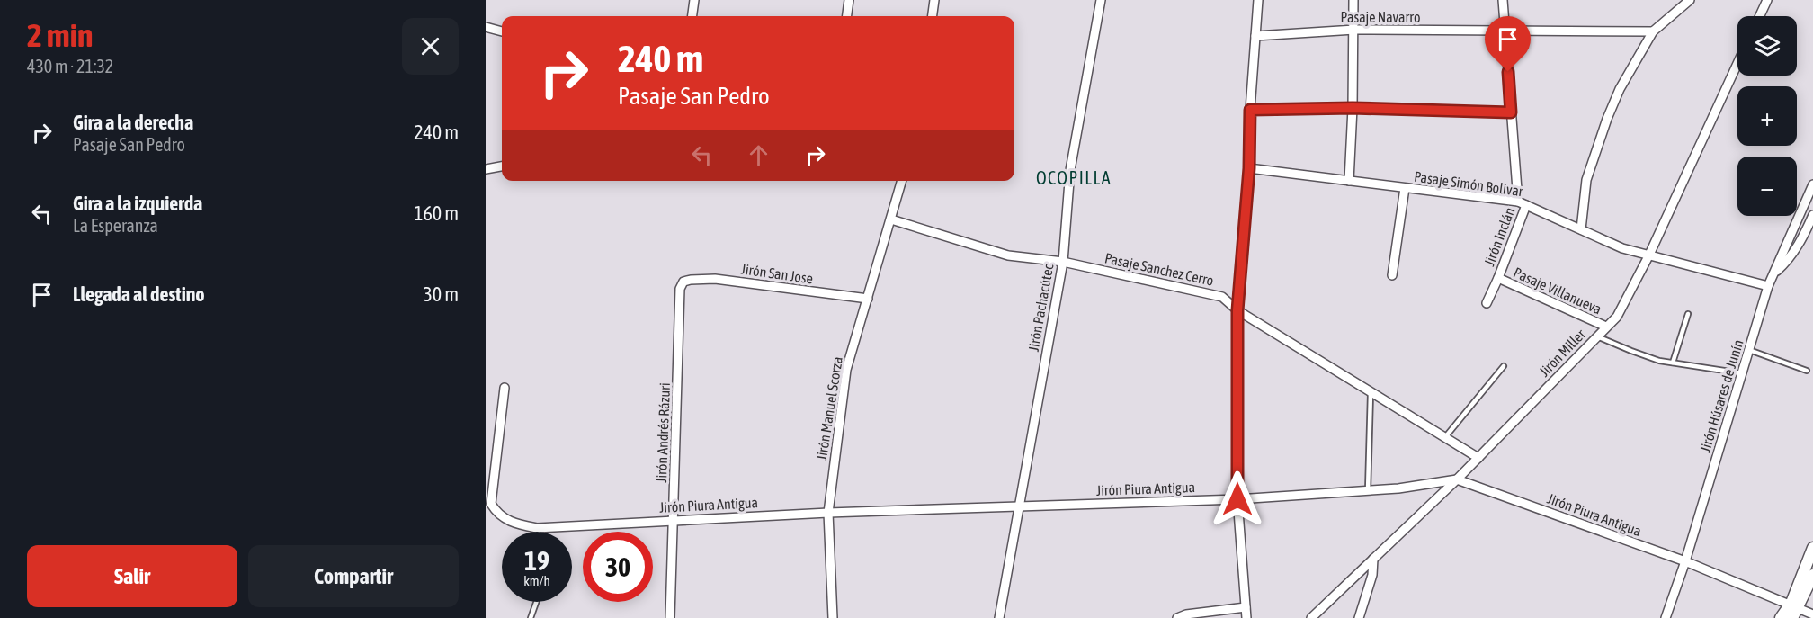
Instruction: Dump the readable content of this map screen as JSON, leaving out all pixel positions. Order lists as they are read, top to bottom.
{
  "streets": {
    "street": [
      "Pasaje Navarro",
      "Pasaje Simón Bolívar",
      "Jirón Inclán",
      "Pasaje Sanchez Cerro",
      "Jirón San Jose",
      "Pasaje Villanueva",
      "Jirón Pachacútec",
      "Jirón Miller",
      "Jirón Húsares de Junín",
      "Jirón Manuel Scorza",
      "Jirón Andrés Rázuri",
      "Jirón Piura Antigua"
    ]
  },
  "crossings": [
    ["Pasaje Simón Bolívar", "Jirón Inclán"],
    ["Pasaje Simón Bolívar", "Jirón Miller"],
    ["Pasaje Simón Bolívar", "Jirón Húsares de Junín"],
    ["Jirón Inclán", "Pasaje Villanueva"],
    ["Pasaje Sanchez Cerro", "Jirón Pachacútec"],
    ["Pasaje Sanchez Cerro", "Jirón Miller"],
    ["Pasaje Sanchez Cerro", "Jirón Manuel Scorza"],
    ["Jirón San Jose", "Jirón Manuel Scorza"],
    ["Jirón San Jose", "Jirón Andrés Rázuri"],
    ["Pasaje Villanueva", "Jirón Miller"],
    ["Jirón Pachacútec", "Jirón Piura Antigua"],
    ["Jirón Miller", "Jirón Piura Antigua"],
    ["Jirón Húsares de Junín", "Jirón Piura Antigua"],
    ["Jirón Manuel Scorza", "Jirón Piura Antigua"],
    ["Jirón Andrés Rázuri", "Jirón Piura Antigua"]
  ],
  "districts": ["OCOPILLA"],
  "page": {
    "heading": ["2 min", "430 m · 21:32"],
    "map_buttons": ["+", "−"],
    "turn": ["240 m", "Pasaje San Pedro"],
    "list": [
      {
        "name": "Gira a la derecha",
        "note": "Pasaje San Pedro",
        "value": "240 m"
      },
      {
        "name": "Gira a la izquierda",
        "note": "La Esperanza",
        "value": "160 m"
      },
      {
        "name": "Llegada al destino",
        "value": "30 m"
      }
    ],
    "speed": "19 km/h",
    "limit": "30",
    "buttons": ["Salir", "Compartir"]
  }
}
